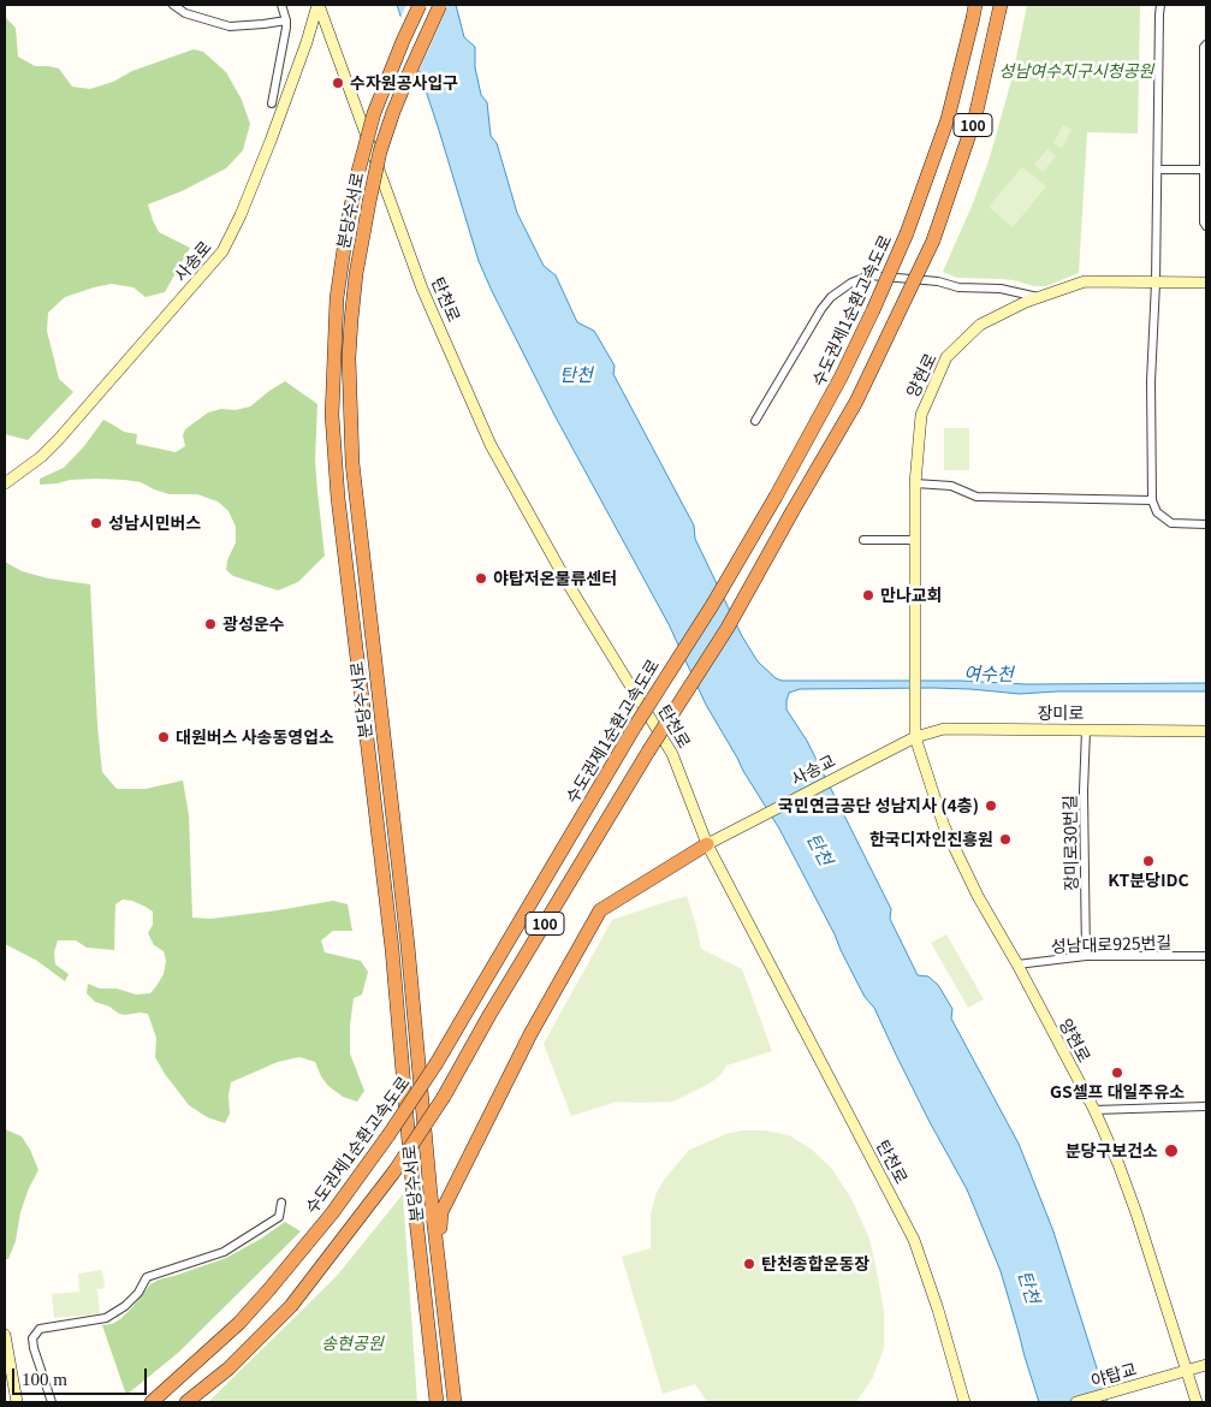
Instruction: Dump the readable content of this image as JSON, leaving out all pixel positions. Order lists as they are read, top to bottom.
{
  "streets": {
    "highway": ["100", "분당수서로", "수도권제1순환고속도로"],
    "main road": [
      "사송로",
      "탄천로",
      "양현로",
      "장미로",
      "사송교",
      "야탑교"
    ],
    "street": ["장미로30번길", "성남대로925번길"]
  },
  "crossings": [
    ["사송로", "탄천로"],
    ["탄천로", "사송교"],
    ["양현로", "장미로"],
    ["양현로", "성남대로925번길"],
    ["양현로", "야탑교"],
    ["장미로", "사송교"],
    ["장미로", "장미로30번길"],
    ["장미로30번길", "성남대로925번길"]
  ],
  "water": ["탄천", "여수천"],
  "parks": ["성남여수지구시청공원", "송현공원"],
  "places": [
    "수자원공사입구",
    "성남시민버스",
    "야탑저온물류센터",
    "만나교회",
    "광성운수",
    "대원버스 사송동영업소",
    "국민연금공단 성남지사 (4층)",
    "한국디자인진흥원",
    "KT분당IDC",
    "GS셀프 대일주유소",
    "분당구보건소",
    "탄천종합운동장"
  ],
  "scale_bar": "100 m"
}
